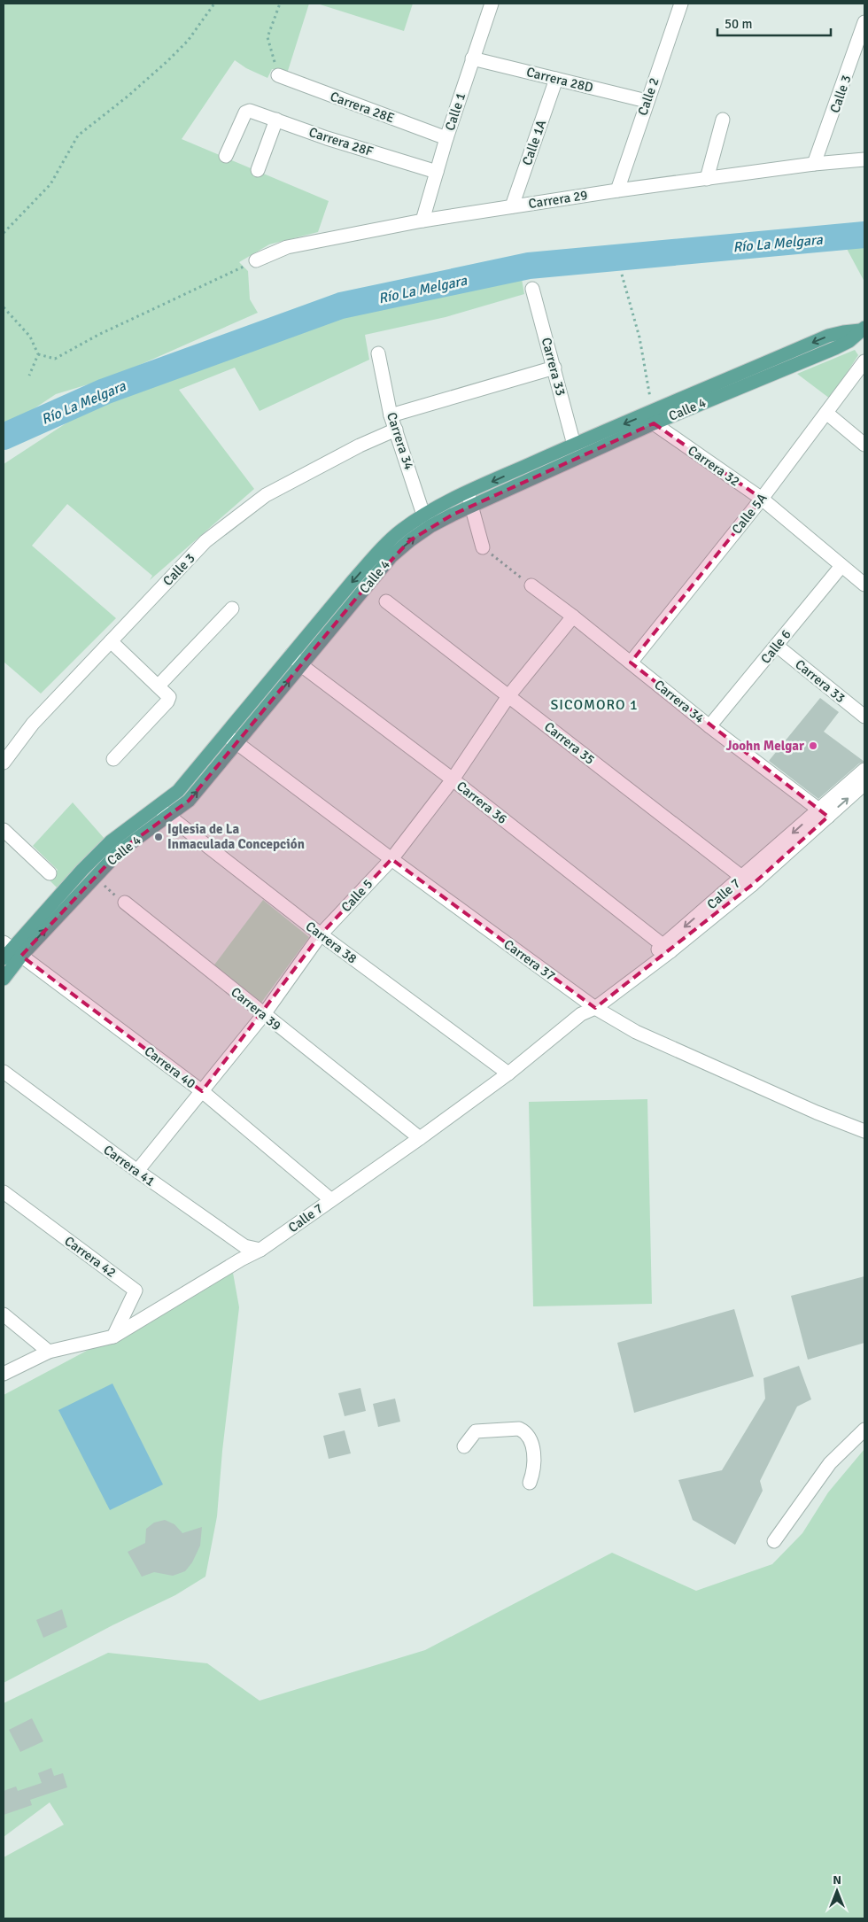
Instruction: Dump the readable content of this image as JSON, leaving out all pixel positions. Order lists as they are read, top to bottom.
{
  "streets": {
    "main road": ["Calle 4"],
    "street": [
      "Carrera 28D",
      "Calle 3",
      "Calle 2",
      "Carrera 28E",
      "Calle 1",
      "Carrera 28F",
      "Calle 1A",
      "Carrera 29",
      "Carrera 33",
      "Carrera 34",
      "Carrera 32",
      "Calle 5A",
      "Calle 6",
      "Carrera 35",
      "Carrera 36",
      "Calle 7",
      "Calle 5",
      "Carrera 38",
      "Carrera 37",
      "Carrera 39",
      "Carrera 40",
      "Carrera 41",
      "Carrera 42"
    ]
  },
  "crossings": [
    ["Carrera 28D", "Calle 2"],
    ["Carrera 28D", "Calle 1"],
    ["Carrera 28D", "Calle 1A"],
    ["Calle 3", "Carrera 29"],
    ["Calle 3", "Carrera 34"],
    ["Calle 2", "Carrera 29"],
    ["Carrera 28E", "Calle 1"],
    ["Calle 1", "Carrera 28F"],
    ["Calle 1", "Carrera 29"],
    ["Calle 1A", "Carrera 29"],
    ["Carrera 33", "Calle 4"],
    ["Carrera 33", "Calle 6"],
    ["Calle 4", "Carrera 34"],
    ["Calle 4", "Carrera 32"],
    ["Calle 4", "Carrera 36"],
    ["Calle 4", "Carrera 38"],
    ["Calle 4", "Carrera 37"],
    ["Calle 4", "Carrera 40"],
    ["Carrera 34", "Calle 5A"],
    ["Carrera 34", "Calle 6"],
    ["Carrera 34", "Calle 7"],
    ["Carrera 34", "Calle 5"],
    ["Carrera 32", "Calle 5A"],
    ["Carrera 32", "Calle 6"],
    ["Carrera 35", "Calle 7"],
    ["Carrera 35", "Calle 5"],
    ["Carrera 36", "Calle 7"],
    ["Carrera 36", "Calle 5"],
    ["Calle 7", "Carrera 38"],
    ["Calle 7", "Carrera 37"],
    ["Calle 7", "Carrera 39"],
    ["Calle 7", "Carrera 40"],
    ["Calle 7", "Carrera 41"],
    ["Calle 7", "Carrera 42"],
    ["Calle 5", "Carrera 38"],
    ["Calle 5", "Carrera 37"],
    ["Calle 5", "Carrera 39"],
    ["Calle 5", "Carrera 40"],
    ["Calle 5", "Carrera 41"]
  ],
  "districts": ["SICOMORO 1"],
  "water": ["Río La Melgara"],
  "places": ["Joohn Melgar", "Iglesia de La Inmaculada Concepción"],
  "scale_bar": "50 m",
  "north": "top"
}
